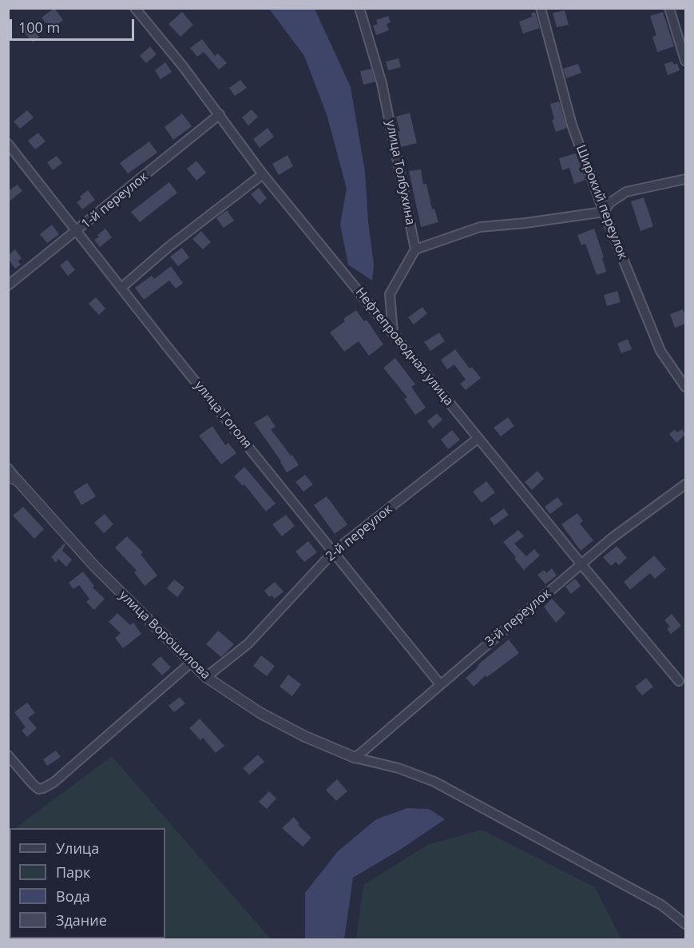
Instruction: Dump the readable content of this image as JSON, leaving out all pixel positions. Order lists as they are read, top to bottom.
{
  "streets": {
    "street": [
      "улица Толбухина",
      "1-й переулок",
      "Широкий переулок",
      "Нефтепроводная улица",
      "улица Гоголя",
      "2-й переулок",
      "3-й переулок",
      "улица Ворошилова"
    ]
  },
  "crossings": [
    ["1-й переулок", "Нефтепроводная улица"],
    ["1-й переулок", "улица Гоголя"],
    ["Нефтепроводная улица", "2-й переулок"],
    ["Нефтепроводная улица", "3-й переулок"],
    ["улица Гоголя", "2-й переулок"],
    ["улица Гоголя", "3-й переулок"],
    ["2-й переулок", "улица Ворошилова"],
    ["3-й переулок", "улица Ворошилова"]
  ],
  "legend": [
    "Улица",
    "Парк",
    "Вода",
    "Здание"
  ],
  "scale_bar": "100 m"
}
